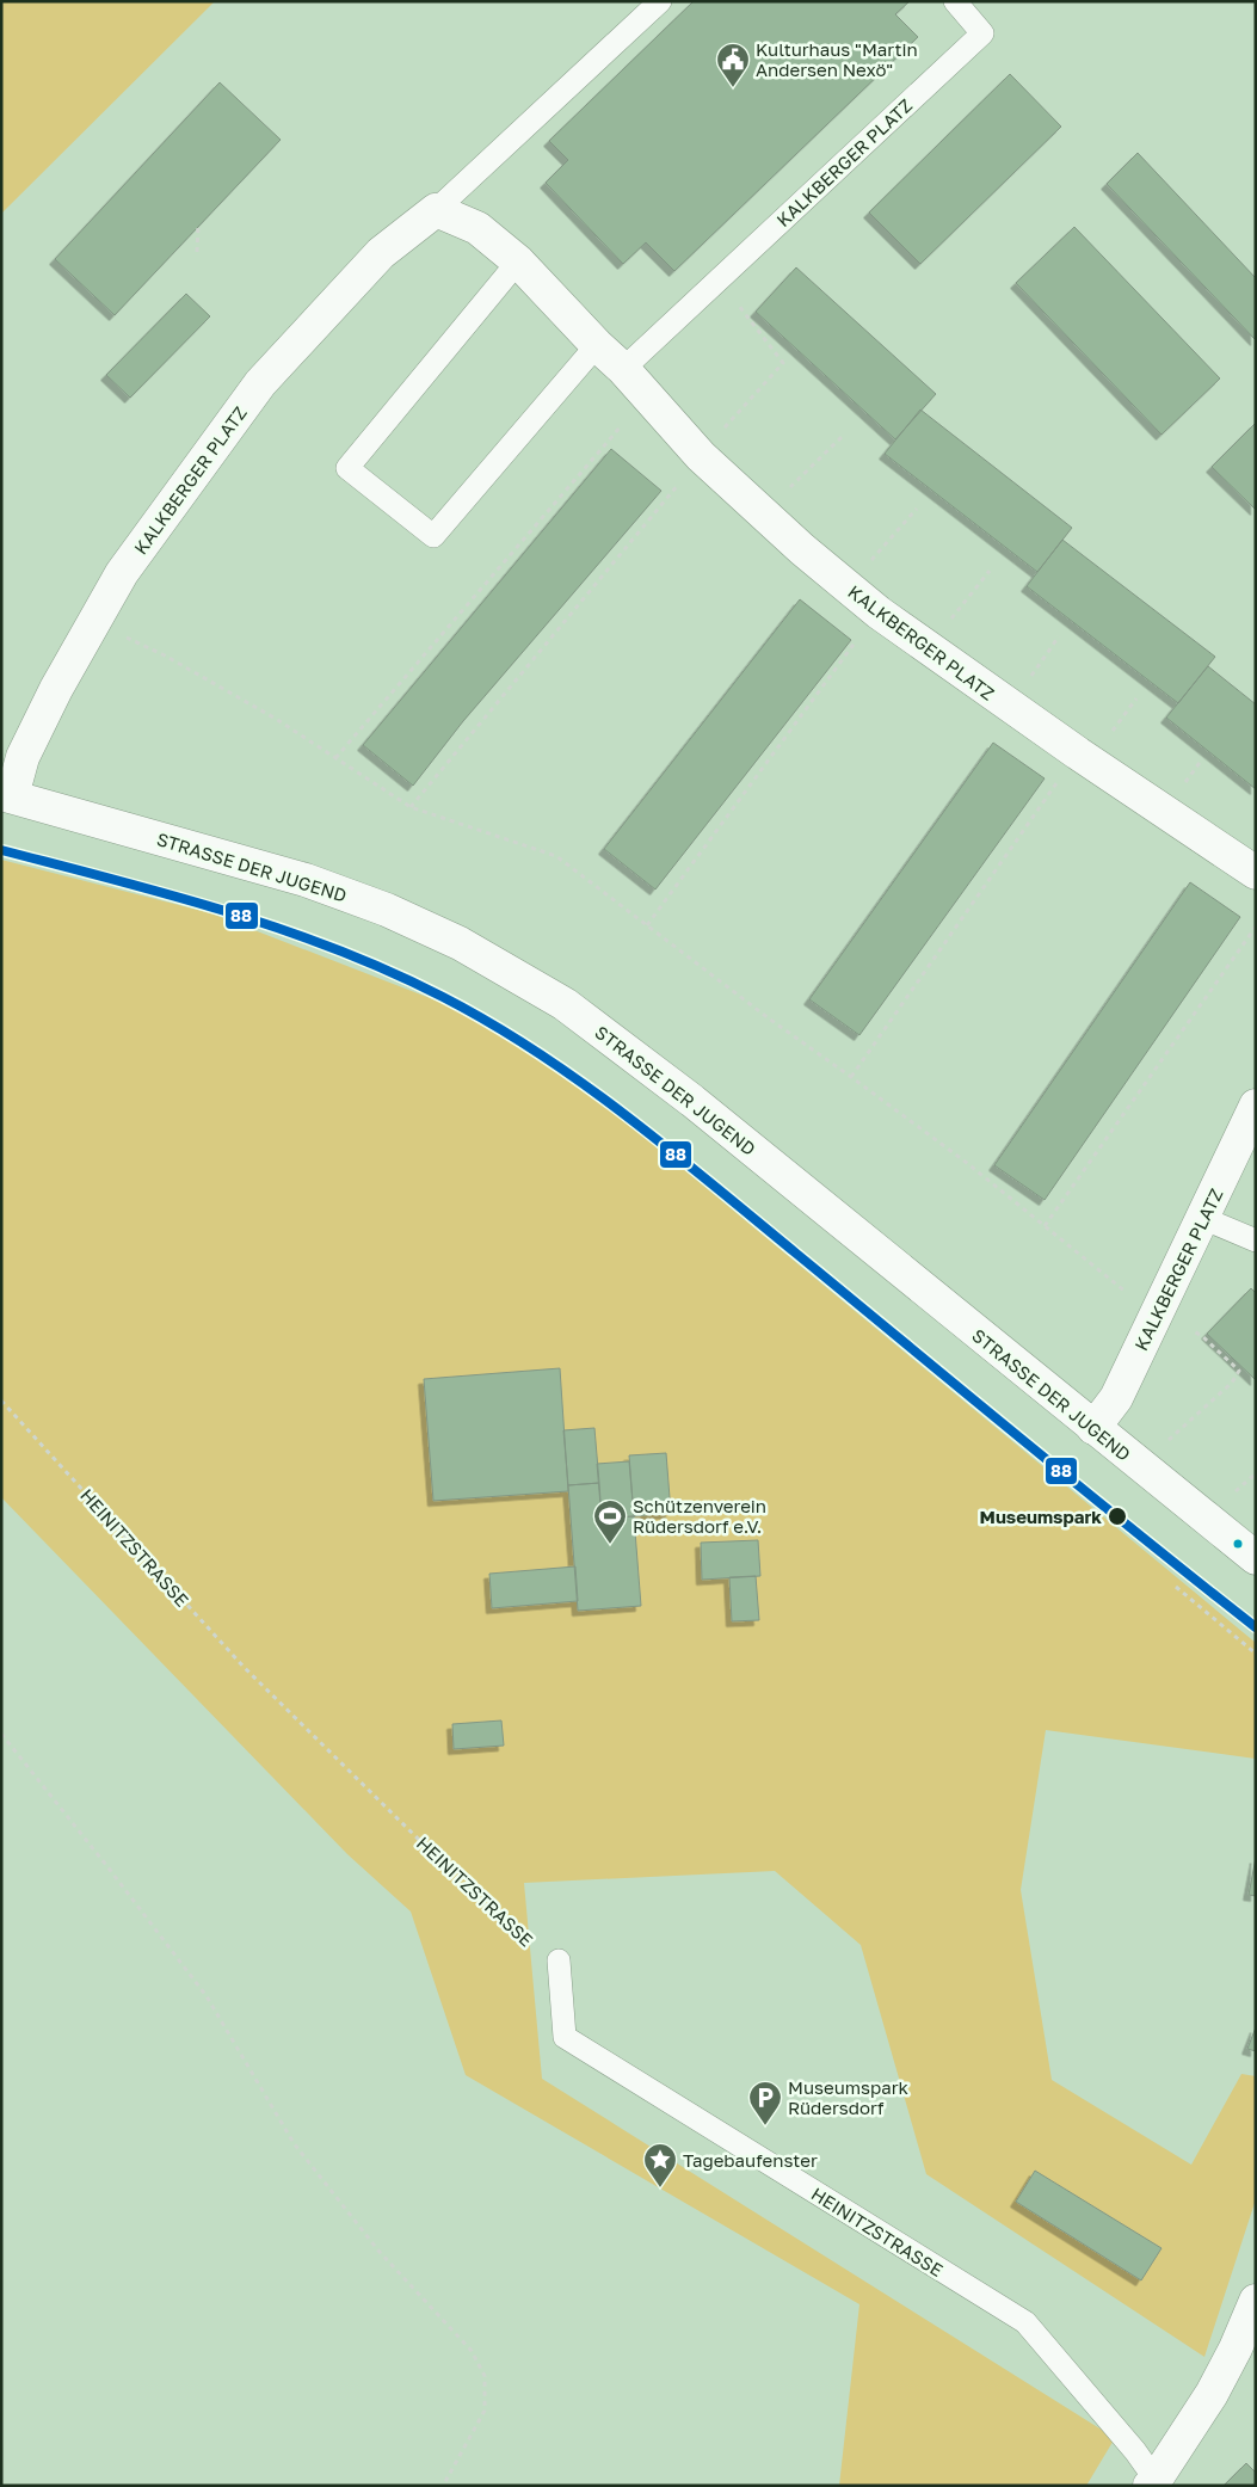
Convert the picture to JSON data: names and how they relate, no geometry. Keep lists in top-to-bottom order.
{
  "streets": {
    "street": ["KALKBERGER PLATZ", "STRASSE DER JUGEND", "HEINITZSTRASSE"]
  },
  "crossings": [
    ["KALKBERGER PLATZ", "STRASSE DER JUGEND"]
  ],
  "places": {
    "public building": ["Kulturhaus \"Martin Andersen Nexö\""],
    "other": ["Museumspark"],
    "sports": ["Schützenverein Rüdersdorf e.V."],
    "parking": ["Museumspark Rüdersdorf"],
    "place": ["Tagebaufenster"]
  },
  "lines": ["transit line 88"]
}
